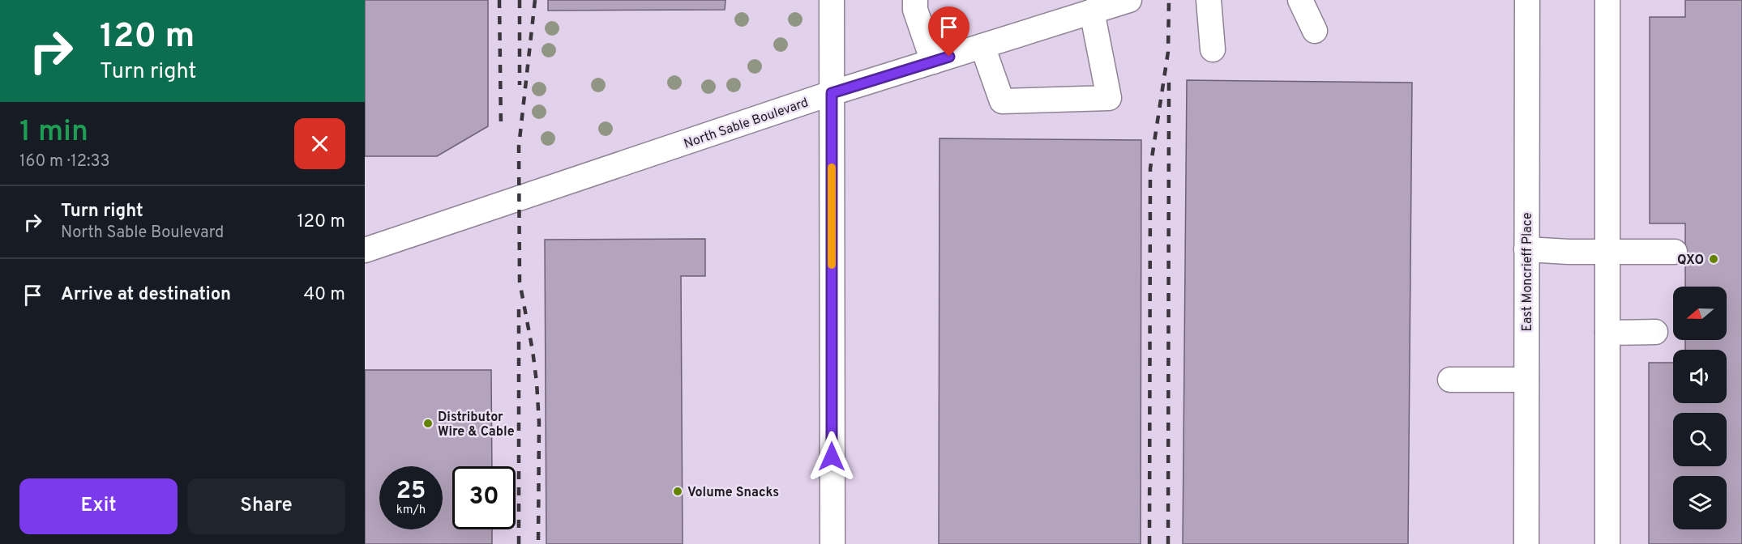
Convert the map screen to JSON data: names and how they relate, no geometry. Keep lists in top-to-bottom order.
{
  "streets": {
    "street": ["North Sable Boulevard", "East Moncrieff Place"]
  },
  "places": ["QXO", "Distributor Wire & Cable", "Volume Snacks"],
  "north": "left",
  "page": {
    "turn": ["120 m", "Turn right"],
    "heading": ["1 min", "160 m · 12:33"],
    "list": [
      {
        "name": "Turn right",
        "note": "North Sable Boulevard",
        "value": "120 m"
      },
      {
        "name": "Arrive at destination",
        "value": "40 m"
      }
    ],
    "speed": "25 km/h",
    "limit": "30",
    "buttons": ["Exit", "Share"]
  }
}
